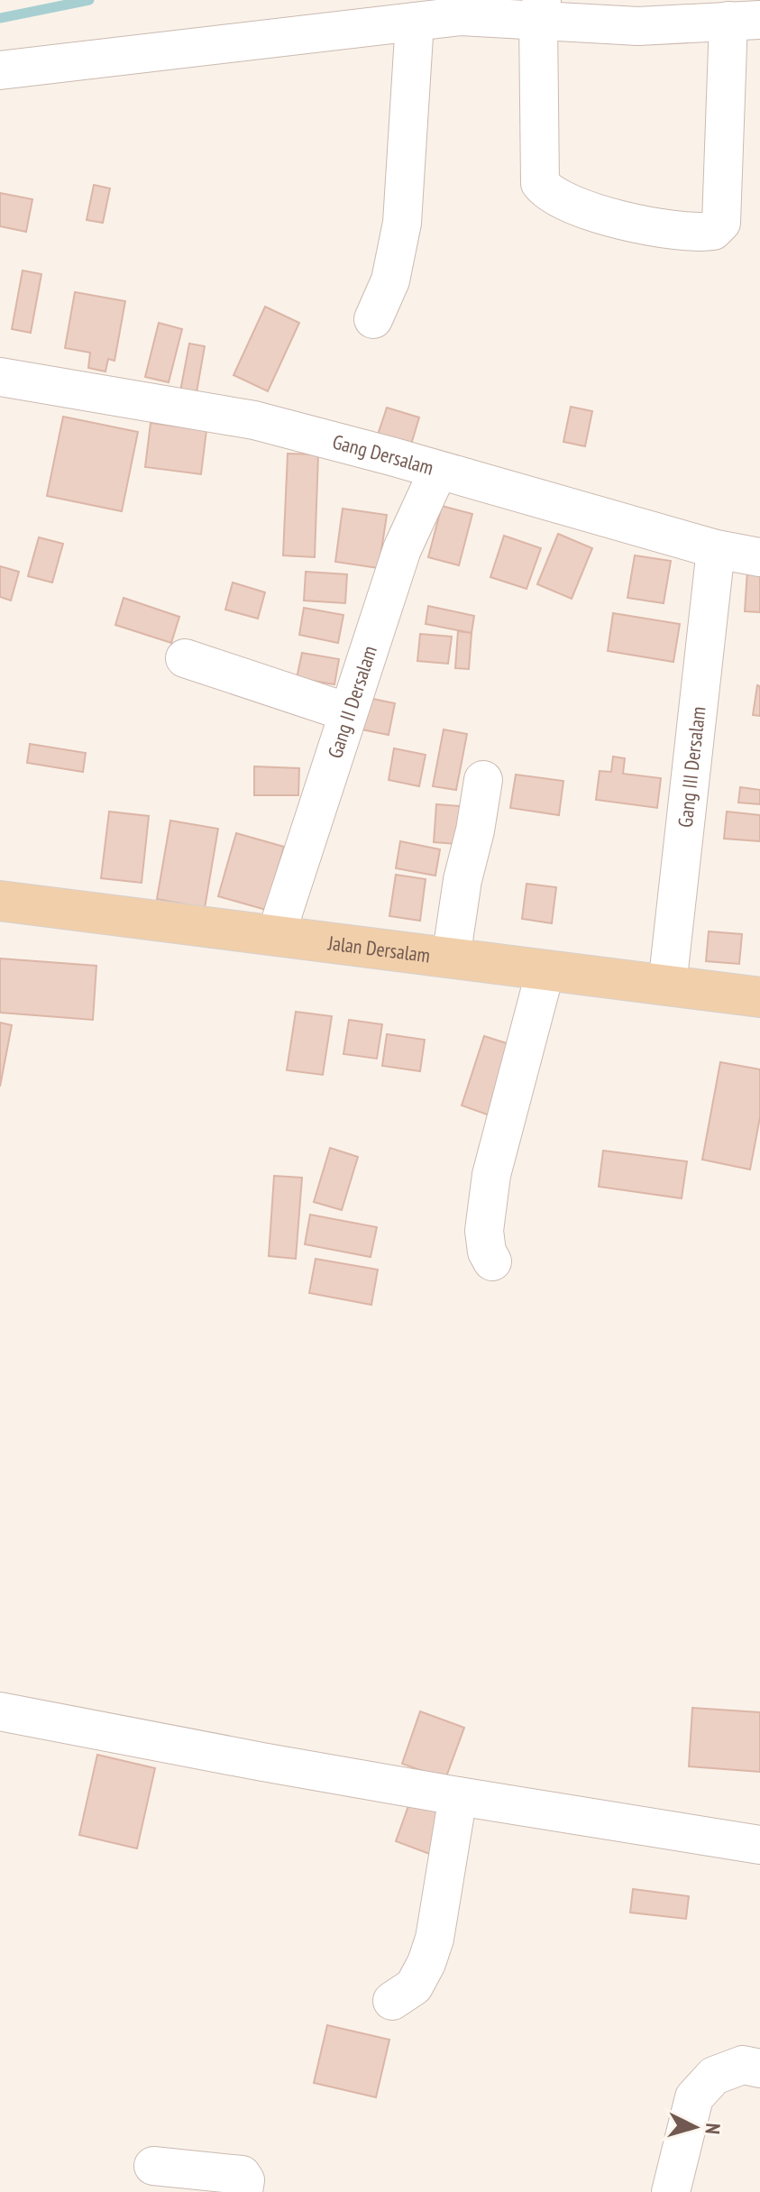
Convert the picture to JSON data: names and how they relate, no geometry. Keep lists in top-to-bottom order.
{
  "streets": {
    "main road": ["Jalan Dersalam"],
    "street": ["Gang Dersalam", "Gang II Dersalam", "Gang III Dersalam"]
  },
  "crossings": [
    ["Gang Dersalam", "Gang II Dersalam"],
    ["Gang Dersalam", "Gang III Dersalam"],
    ["Gang II Dersalam", "Jalan Dersalam"],
    ["Gang III Dersalam", "Jalan Dersalam"]
  ],
  "north": "right"
}
